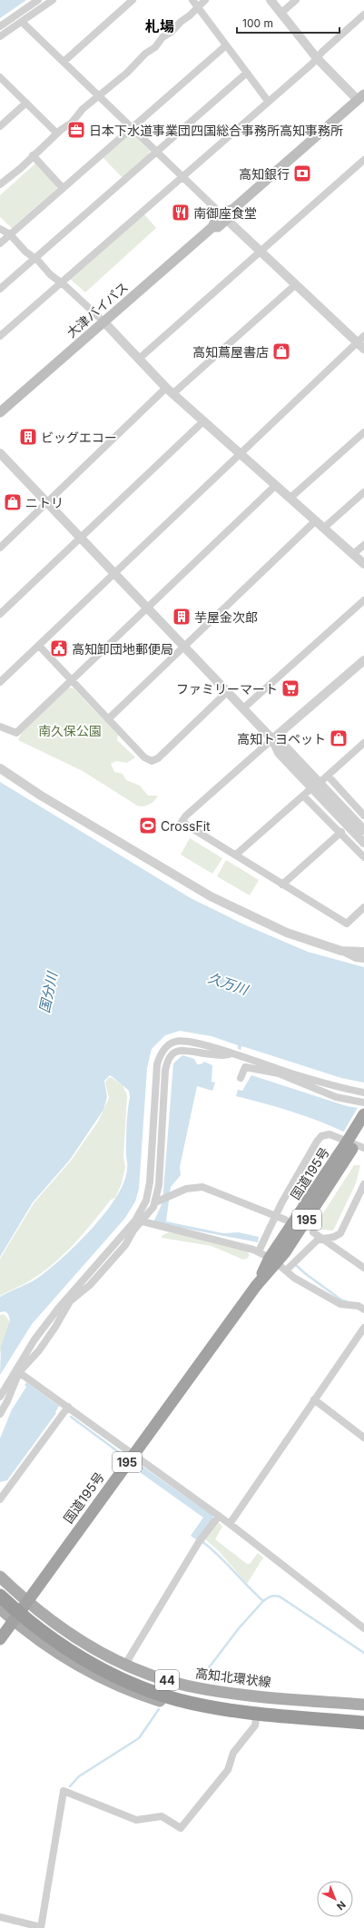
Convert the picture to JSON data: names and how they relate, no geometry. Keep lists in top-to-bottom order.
{
  "streets": {
    "highway": ["国道195号", "195"],
    "main road": ["大津バイパス", "高知北環状線", "44"]
  },
  "crossings": [
    ["国道195号", "高知北環状線"],
    ["国道195号", "44"]
  ],
  "districts": ["札場"],
  "water": ["久万川", "国分川"],
  "parks": ["南久保公園"],
  "places": {
    "office": ["日本下水道事業団四国総合事務所高知事務所"],
    "bank": ["高知銀行"],
    "restaurant": ["南御座食堂"],
    "shop": ["高知蔦屋書店", "ニトリ", "高知トヨペット"],
    "building": ["ビッグエコー", "芋屋金次郎"],
    "public building": ["高知卸団地郵便局"],
    "supermarket": ["ファミリーマート"],
    "sports": ["CrossFit"]
  },
  "scale_bar": "100 m",
  "north": "bottom right"
}
